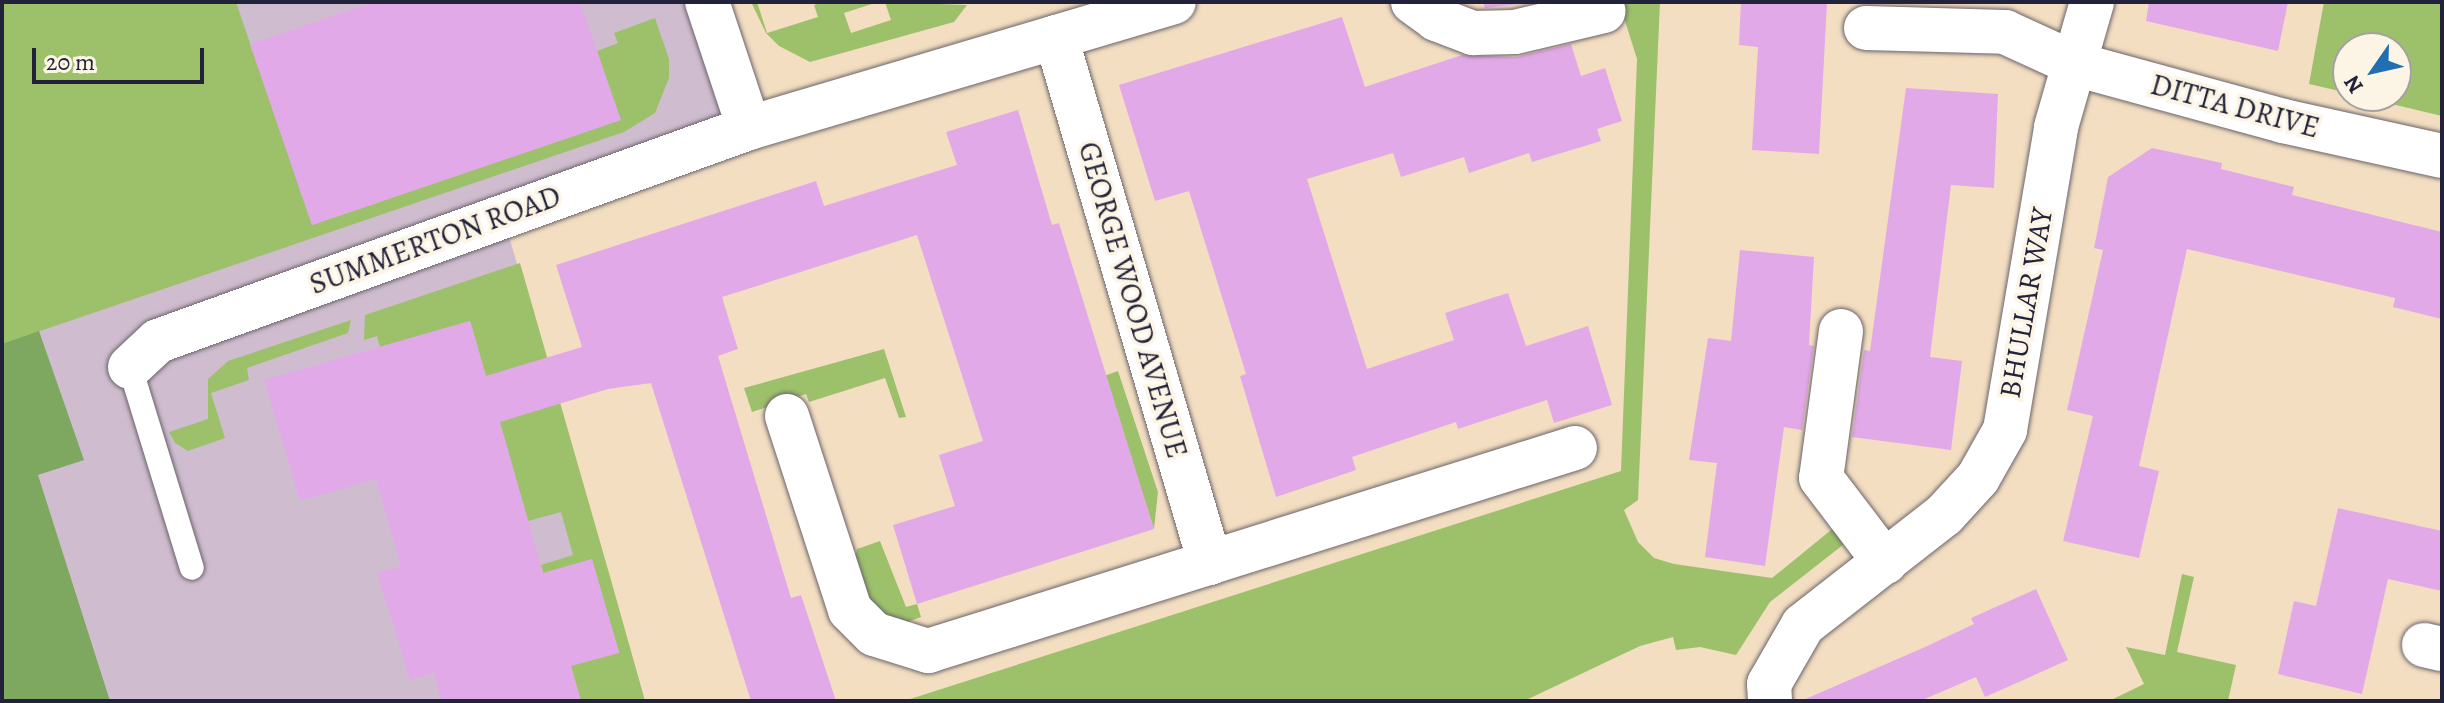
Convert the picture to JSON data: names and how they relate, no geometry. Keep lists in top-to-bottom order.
{
  "streets": {
    "street": [
      "DITTA DRIVE",
      "SUMMERTON ROAD",
      "GEORGE WOOD AVENUE",
      "BHULLAR WAY"
    ]
  },
  "crossings": [
    ["DITTA DRIVE", "BHULLAR WAY"],
    ["SUMMERTON ROAD", "GEORGE WOOD AVENUE"]
  ],
  "scale_bar": "20 m",
  "north": "bottom left"
}
